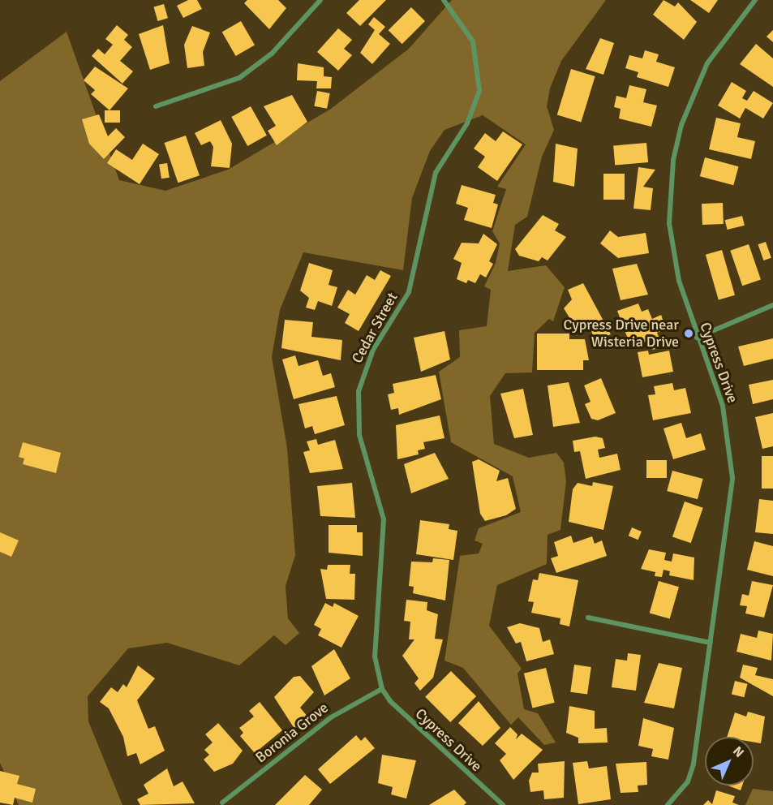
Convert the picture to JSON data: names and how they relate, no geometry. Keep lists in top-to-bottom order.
{
  "streets": {
    "street": ["Cedar Street", "Cypress Drive", "Boronia Grove"]
  },
  "crossings": [
    ["Cedar Street", "Cypress Drive"],
    ["Cedar Street", "Boronia Grove"],
    ["Cypress Drive", "Boronia Grove"]
  ],
  "places": ["Cypress Drive near Wisteria Drive"],
  "north": "top right"
}
